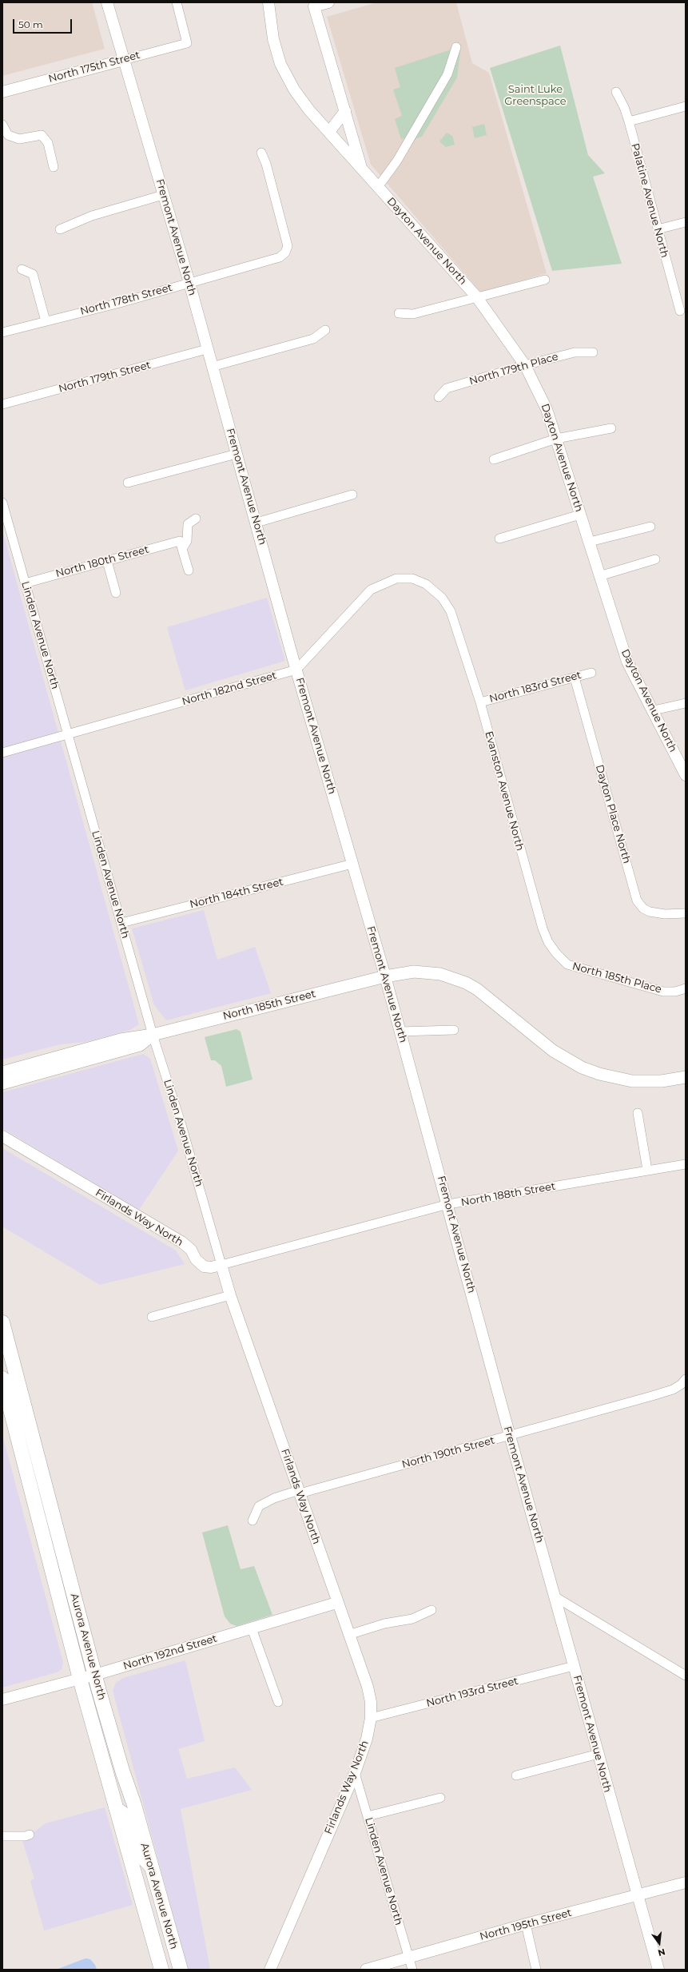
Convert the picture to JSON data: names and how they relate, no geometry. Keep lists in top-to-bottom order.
{
  "streets": {
    "highway": ["Aurora Avenue North"],
    "main road": ["North 185th Street"],
    "street": [
      "North 175th Street",
      "Palatine Avenue North",
      "Fremont Avenue North",
      "Dayton Avenue North",
      "North 178th Street",
      "North 179th Place",
      "North 179th Street",
      "North 180th Street",
      "Linden Avenue North",
      "North 183rd Street",
      "North 182nd Street",
      "Evanston Avenue North",
      "Dayton Place North",
      "North 184th Street",
      "North 185th Place",
      "North 188th Street",
      "Firlands Way North",
      "North 190th Street",
      "North 192nd Street",
      "North 193rd Street",
      "North 195th Street"
    ]
  },
  "crossings": [
    ["North 175th Street", "Fremont Avenue North"],
    ["Fremont Avenue North", "North 178th Street"],
    ["Fremont Avenue North", "North 179th Street"],
    ["Fremont Avenue North", "North 182nd Street"],
    ["Fremont Avenue North", "Evanston Avenue North"],
    ["Fremont Avenue North", "North 184th Street"],
    ["Fremont Avenue North", "North 185th Street"],
    ["Fremont Avenue North", "North 188th Street"],
    ["Fremont Avenue North", "North 190th Street"],
    ["Fremont Avenue North", "North 193rd Street"],
    ["Fremont Avenue North", "North 195th Street"],
    ["Dayton Avenue North", "North 179th Place"],
    ["North 180th Street", "Linden Avenue North"],
    ["Linden Avenue North", "North 182nd Street"],
    ["Linden Avenue North", "North 184th Street"],
    ["Linden Avenue North", "North 185th Street"],
    ["Linden Avenue North", "North 188th Street"],
    ["Linden Avenue North", "Firlands Way North"],
    ["Linden Avenue North", "North 195th Street"],
    ["North 183rd Street", "Evanston Avenue North"],
    ["North 183rd Street", "Dayton Place North"],
    ["North 182nd Street", "Evanston Avenue North"],
    ["Evanston Avenue North", "North 185th Place"],
    ["North 188th Street", "Firlands Way North"],
    ["Firlands Way North", "North 190th Street"],
    ["Firlands Way North", "North 192nd Street"],
    ["Firlands Way North", "North 193rd Street"],
    ["Aurora Avenue North", "North 192nd Street"]
  ],
  "parks": ["Saint Luke Greenspace"],
  "scale_bar": "50 m",
  "north": "bottom"
}
